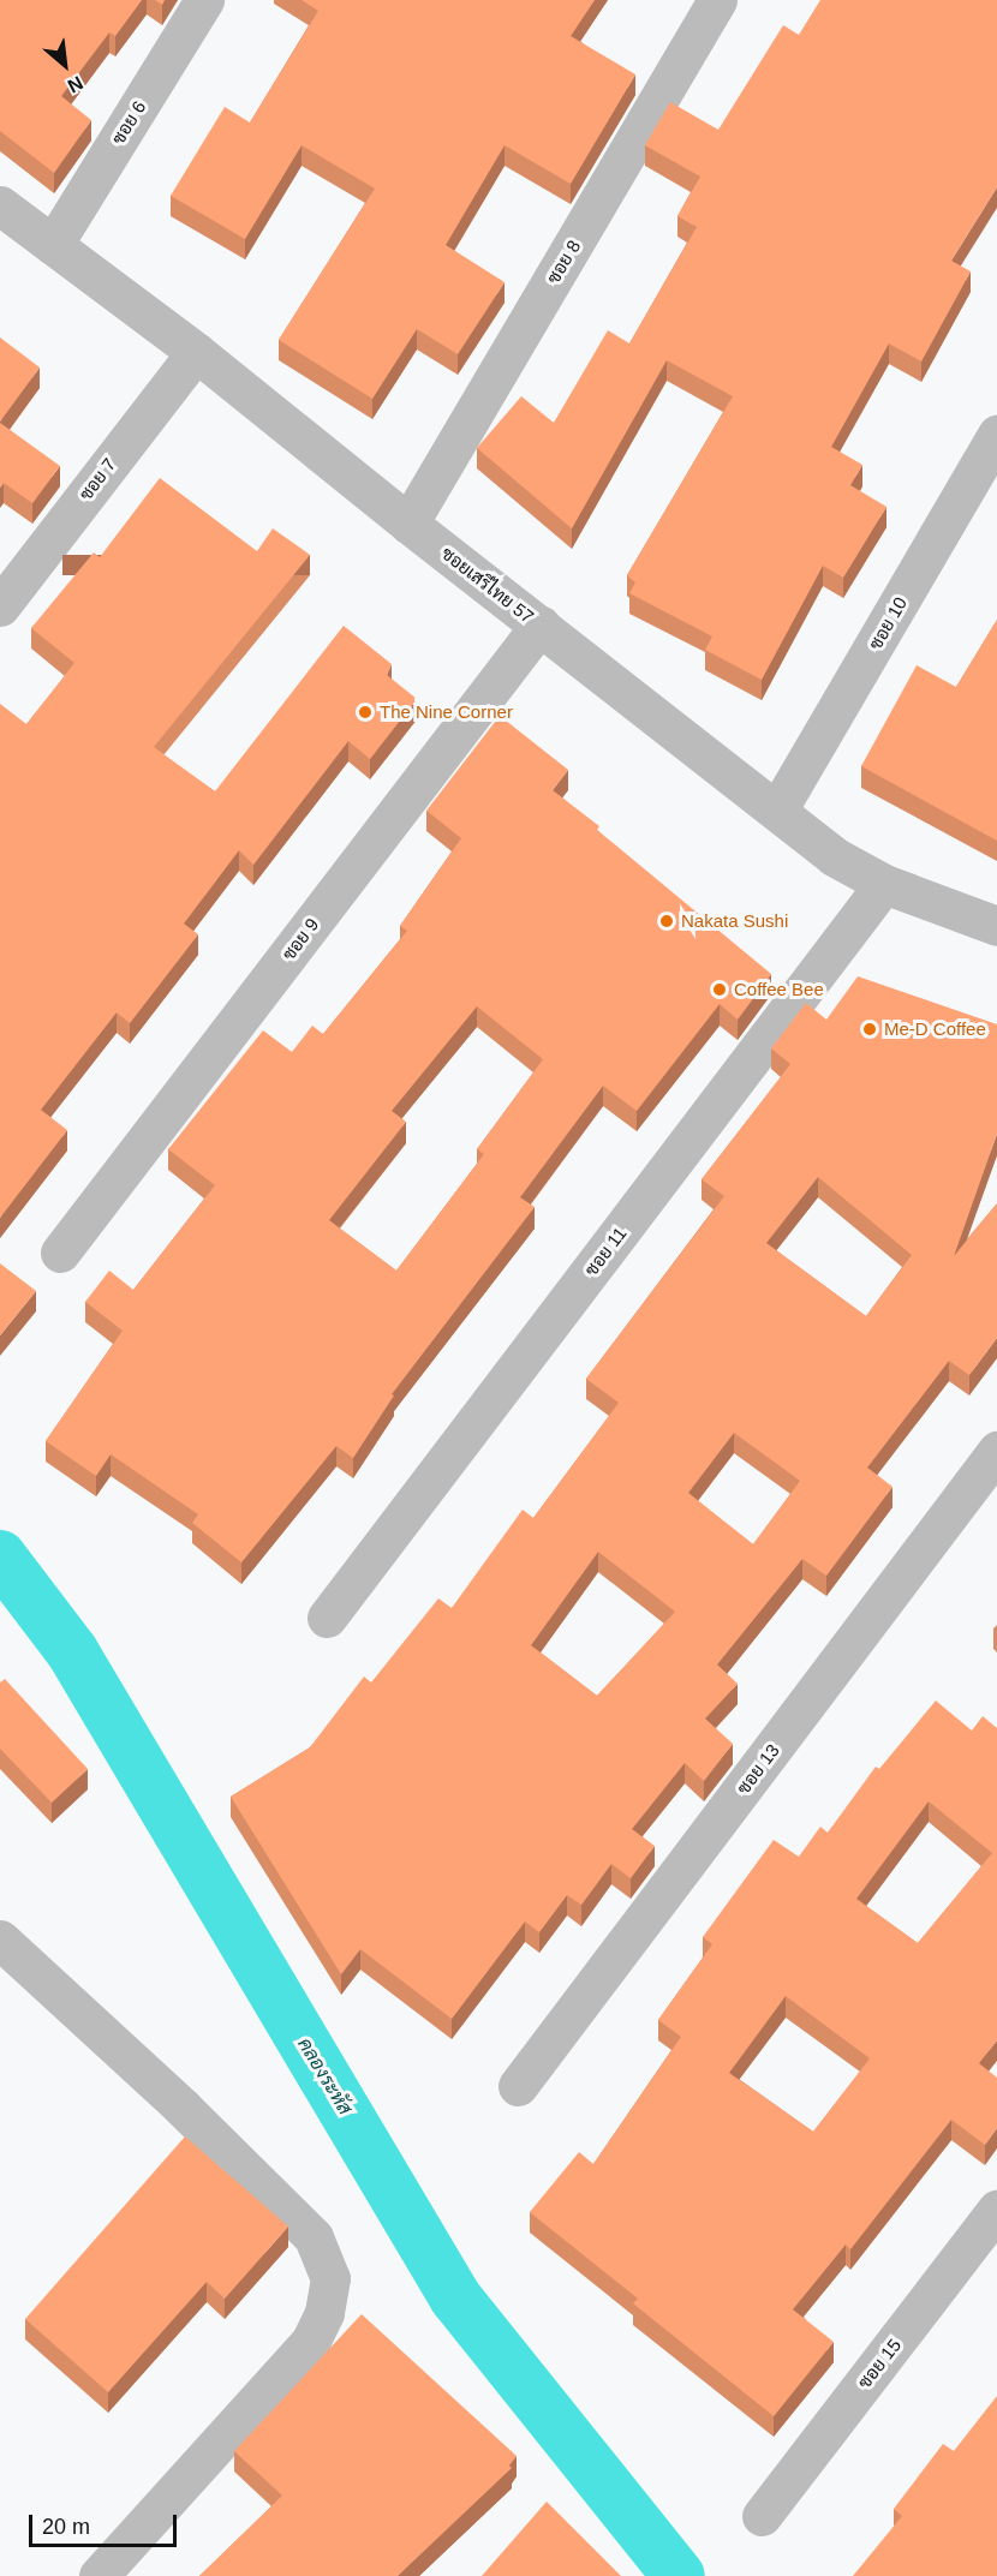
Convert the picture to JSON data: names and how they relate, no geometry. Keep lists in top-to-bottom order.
{
  "streets": {
    "street": [
      "ซอย 6",
      "ซอย 8",
      "ซอย 7",
      "ซอยเสรีไทย 57",
      "ซอย 10",
      "ซอย 9",
      "ซอย 11",
      "ซอย 13",
      "ซอย 15"
    ]
  },
  "crossings": [
    ["ซอย 6", "ซอยเสรีไทย 57"],
    ["ซอย 8", "ซอยเสรีไทย 57"],
    ["ซอย 7", "ซอยเสรีไทย 57"],
    ["ซอยเสรีไทย 57", "ซอย 10"],
    ["ซอยเสรีไทย 57", "ซอย 9"],
    ["ซอยเสรีไทย 57", "ซอย 11"]
  ],
  "water": ["คลองระหัส"],
  "places": [
    "The Nine Corner",
    "Nakata Sushi",
    "Coffee Bee",
    "Me-D Coffee"
  ],
  "scale_bar": "20 m",
  "north": "bottom right"
}
